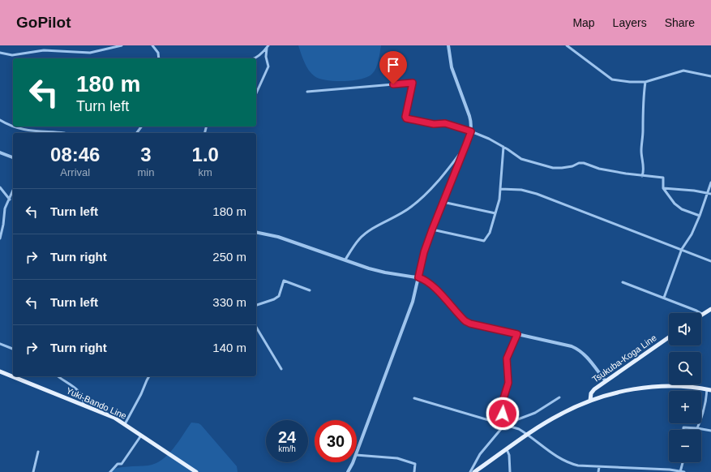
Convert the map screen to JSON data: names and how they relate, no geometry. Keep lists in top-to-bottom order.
{
  "streets": {
    "main road": ["Tsukuba-Koga Line", "Yuki-Bando Line"]
  },
  "page": {
    "header": "GoPilot",
    "nav": ["Map", "Layers", "Share"],
    "turn": ["180 m", "Turn left"],
    "eta": [
      "08:46",
      "Arrival",
      "3",
      "min",
      "1.0",
      "km"
    ],
    "list": [
      {
        "name": "Turn left",
        "value": "180 m"
      },
      {
        "name": "Turn right",
        "value": "250 m"
      },
      {
        "name": "Turn left",
        "value": "330 m"
      },
      {
        "name": "Turn right",
        "value": "140 m"
      }
    ],
    "map_buttons": ["+", "−"],
    "speed": "24 km/h",
    "limit": "30"
  }
}
